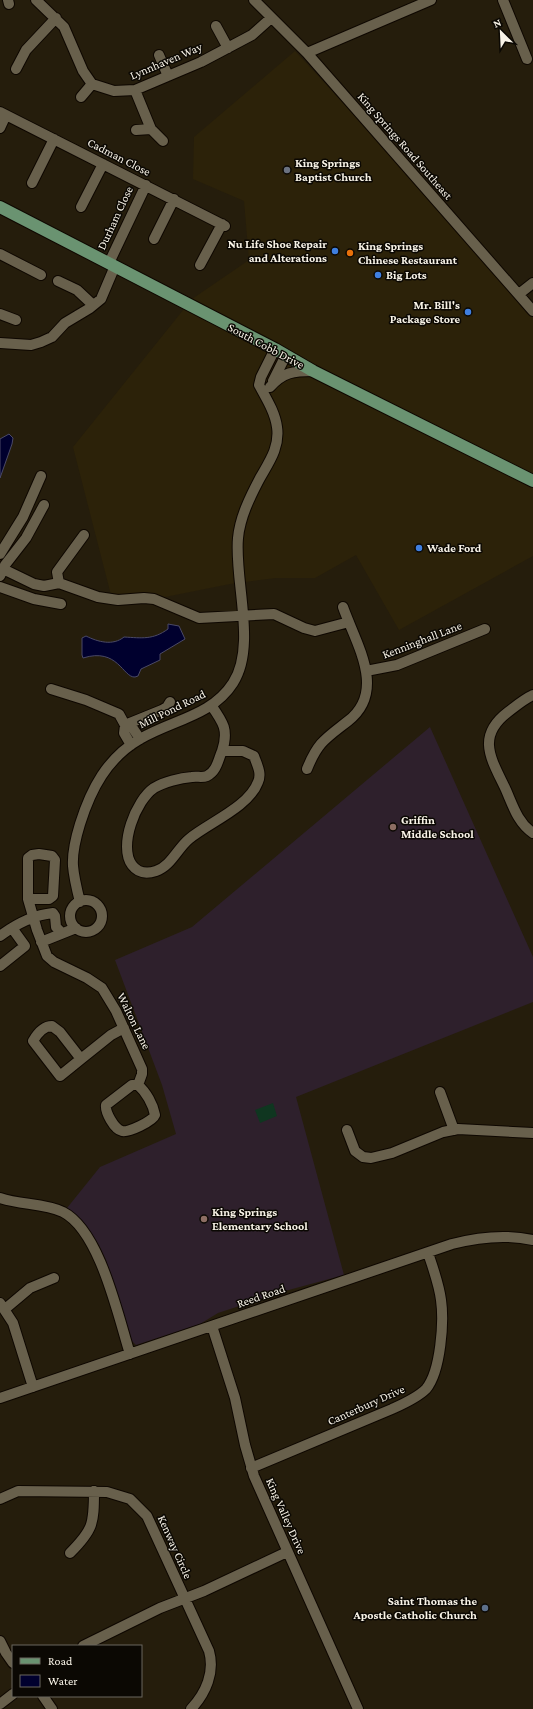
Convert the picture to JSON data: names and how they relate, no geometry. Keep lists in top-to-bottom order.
{
  "streets": {
    "main road": ["South Cobb Drive"],
    "street": [
      "Lynnhaven Way",
      "King Springs Road Southeast",
      "Cadman Close",
      "Durham Close",
      "Kenninghall Lane",
      "Mill Pond Road",
      "Walton Lane",
      "Reed Road",
      "Canterbury Drive",
      "King Valley Drive",
      "Kenway Circle"
    ]
  },
  "crossings": [
    ["Lynnhaven Way", "King Springs Road Southeast"],
    ["Cadman Close", "Durham Close"],
    ["Durham Close", "South Cobb Drive"],
    ["Reed Road", "Canterbury Drive"],
    ["Reed Road", "King Valley Drive"],
    ["Canterbury Drive", "King Valley Drive"]
  ],
  "places": [
    "King Springs Baptist Church",
    "Nu Life Shoe Repair and Alterations",
    "King Springs Chinese Restaurant",
    "Big Lots",
    "Mr. Bill's Package Store",
    "Wade Ford",
    "Griffin Middle School",
    "King Springs Elementary School",
    "Saint Thomas the Apostle Catholic Church"
  ],
  "legend": ["Road", "Water"],
  "north": "top left"
}
